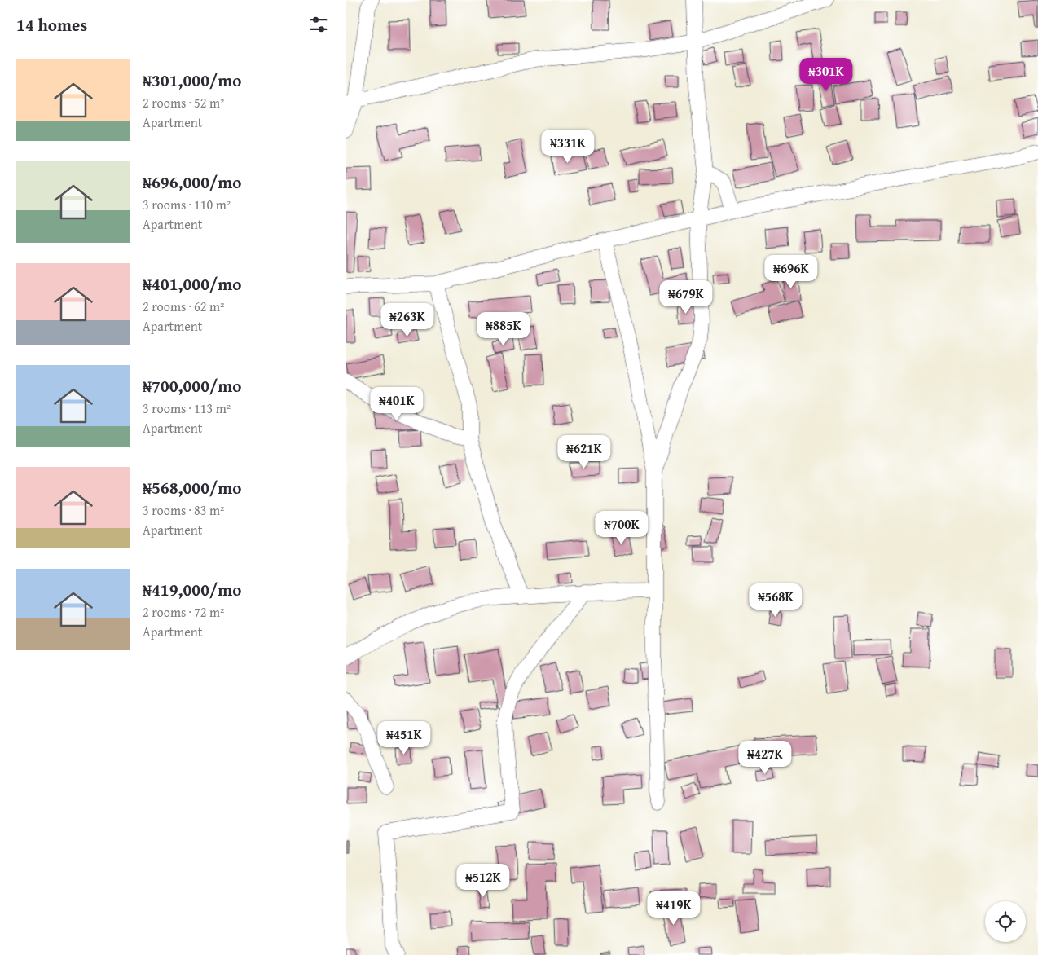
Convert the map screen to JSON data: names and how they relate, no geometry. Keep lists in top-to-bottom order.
{
  "page": {
    "heading": "14 homes",
    "list": [
      {
        "name": "₦301,000/mo",
        "note": "2 rooms · 52 m² · Apartment"
      },
      {
        "name": "₦696,000/mo",
        "note": "3 rooms · 110 m² · Apartment"
      },
      {
        "name": "₦401,000/mo",
        "note": "2 rooms · 62 m² · Apartment"
      },
      {
        "name": "₦700,000/mo",
        "note": "3 rooms · 113 m² · Apartment"
      },
      {
        "name": "₦568,000/mo",
        "note": "3 rooms · 83 m² · Apartment"
      },
      {
        "name": "₦419,000/mo",
        "note": "2 rooms · 72 m² · Apartment"
      }
    ],
    "price": [
      "₦301K",
      "₦331K",
      "₦696K",
      "₦679K",
      "₦263K",
      "₦885K",
      "₦401K",
      "₦621K",
      "₦700K",
      "₦568K",
      "₦451K",
      "₦427K",
      "₦512K",
      "₦419K"
    ]
  }
}
